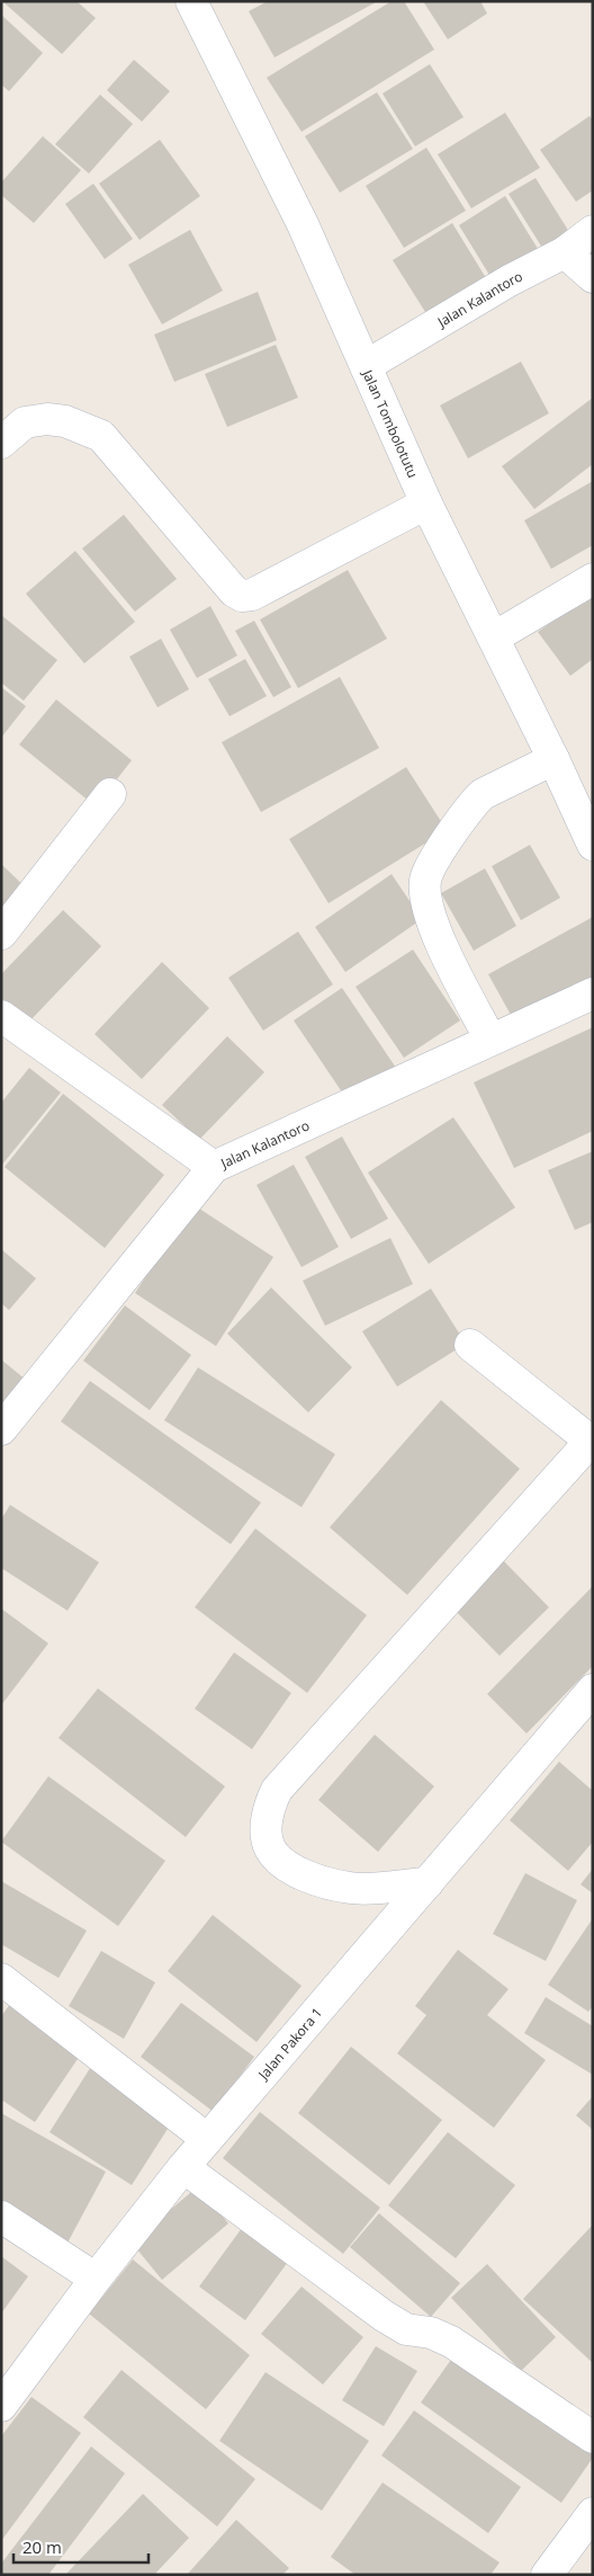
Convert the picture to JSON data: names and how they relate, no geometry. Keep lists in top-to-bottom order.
{
  "streets": {
    "street": ["Jalan Kalantoro", "Jalan Tombolotutu", "Jalan Pakora 1"]
  },
  "crossings": [
    ["Jalan Kalantoro", "Jalan Tombolotutu"]
  ],
  "scale_bar": "20 m"
}
